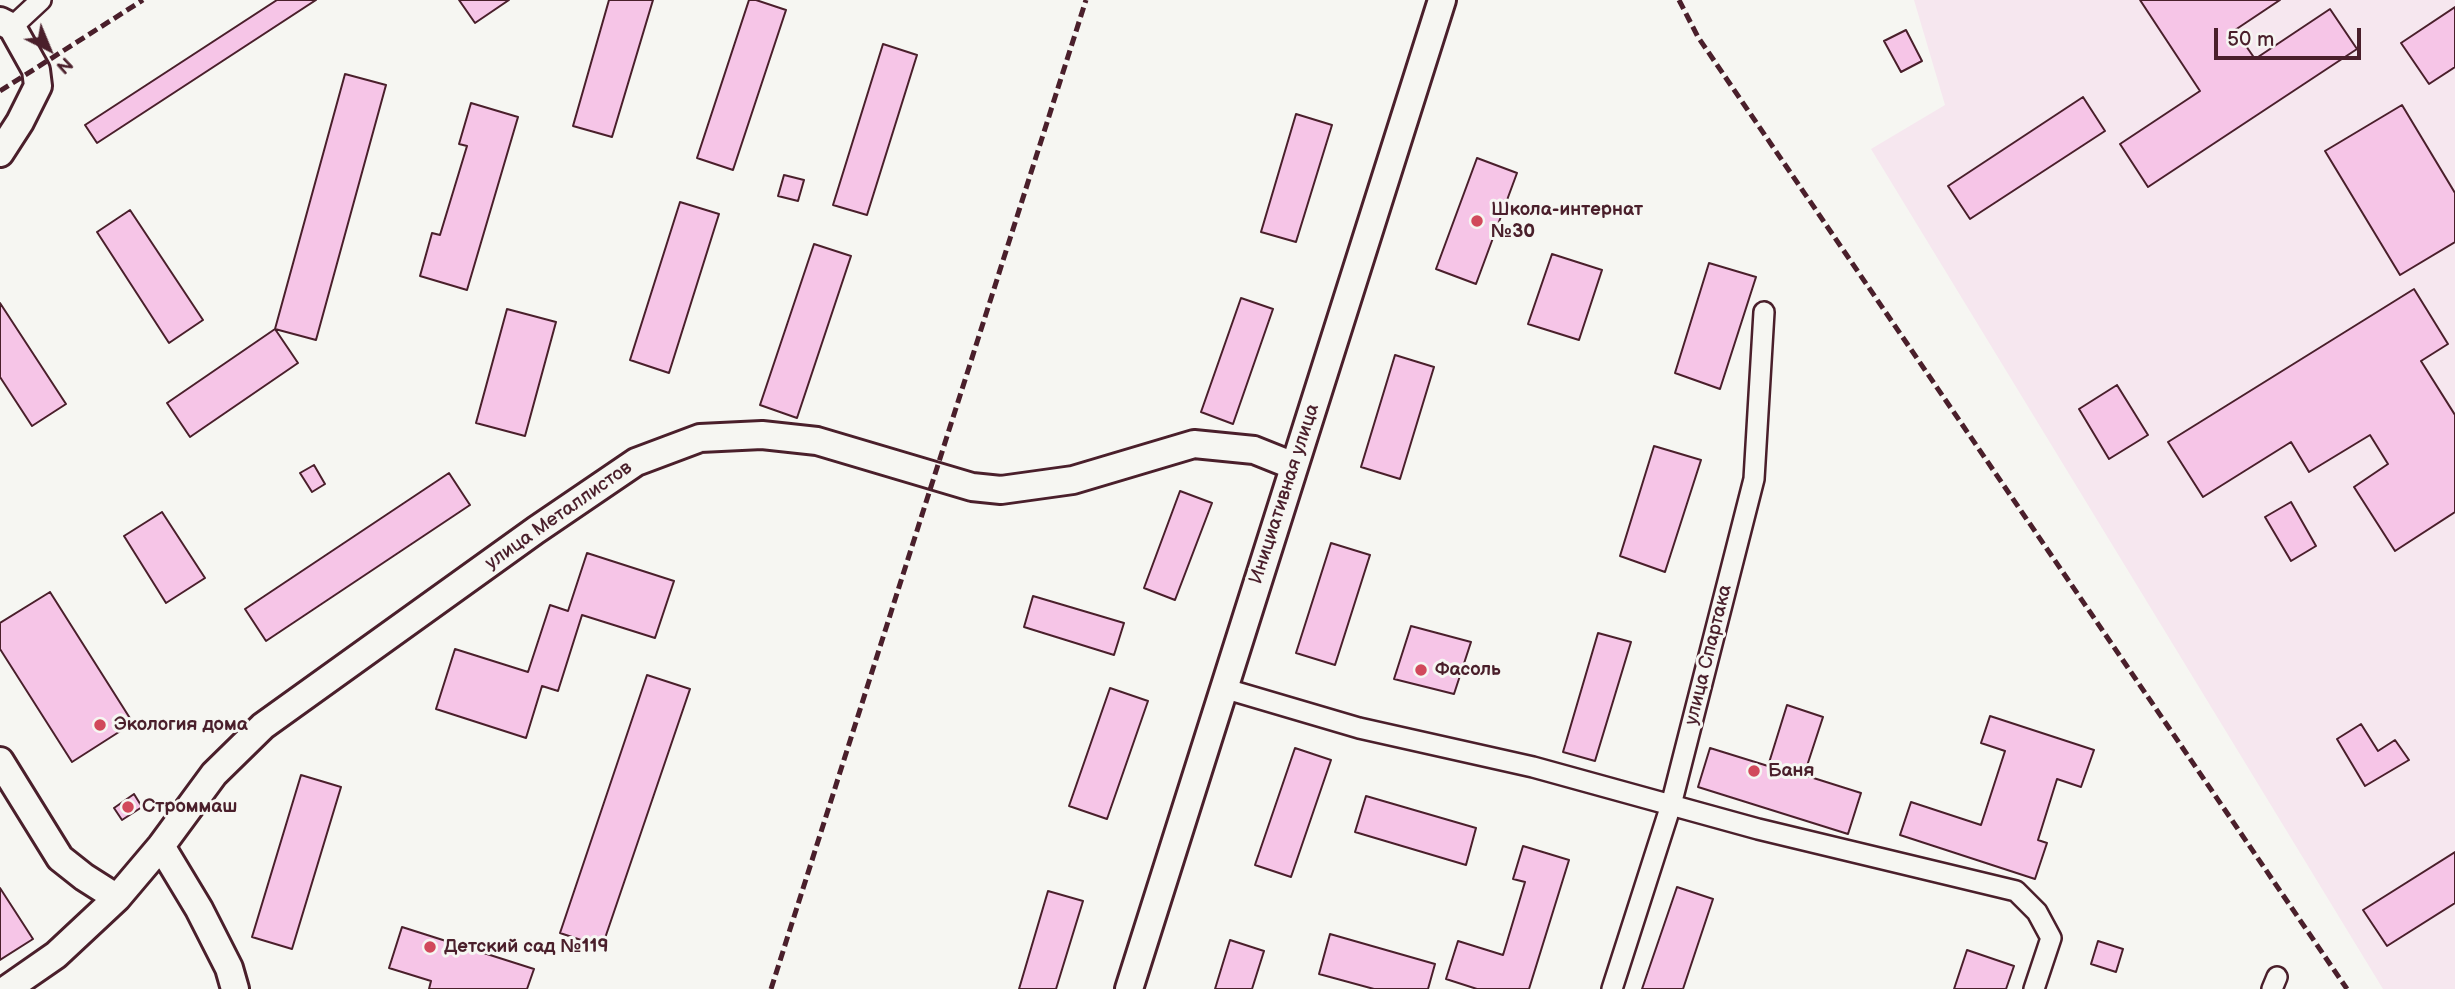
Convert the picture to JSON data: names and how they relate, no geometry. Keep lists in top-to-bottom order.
{
  "streets": {
    "main road": ["Инициативная улица", "улица Металлистов"],
    "street": ["улица Спартака"]
  },
  "crossings": [
    ["Инициативная улица", "улица Металлистов"]
  ],
  "places": [
    "Школа-интернат №30",
    "Фасоль",
    "Экология дома",
    "Баня",
    "Строммаш",
    "Детский сад №119"
  ],
  "scale_bar": "50 m",
  "north": "bottom right"
}
